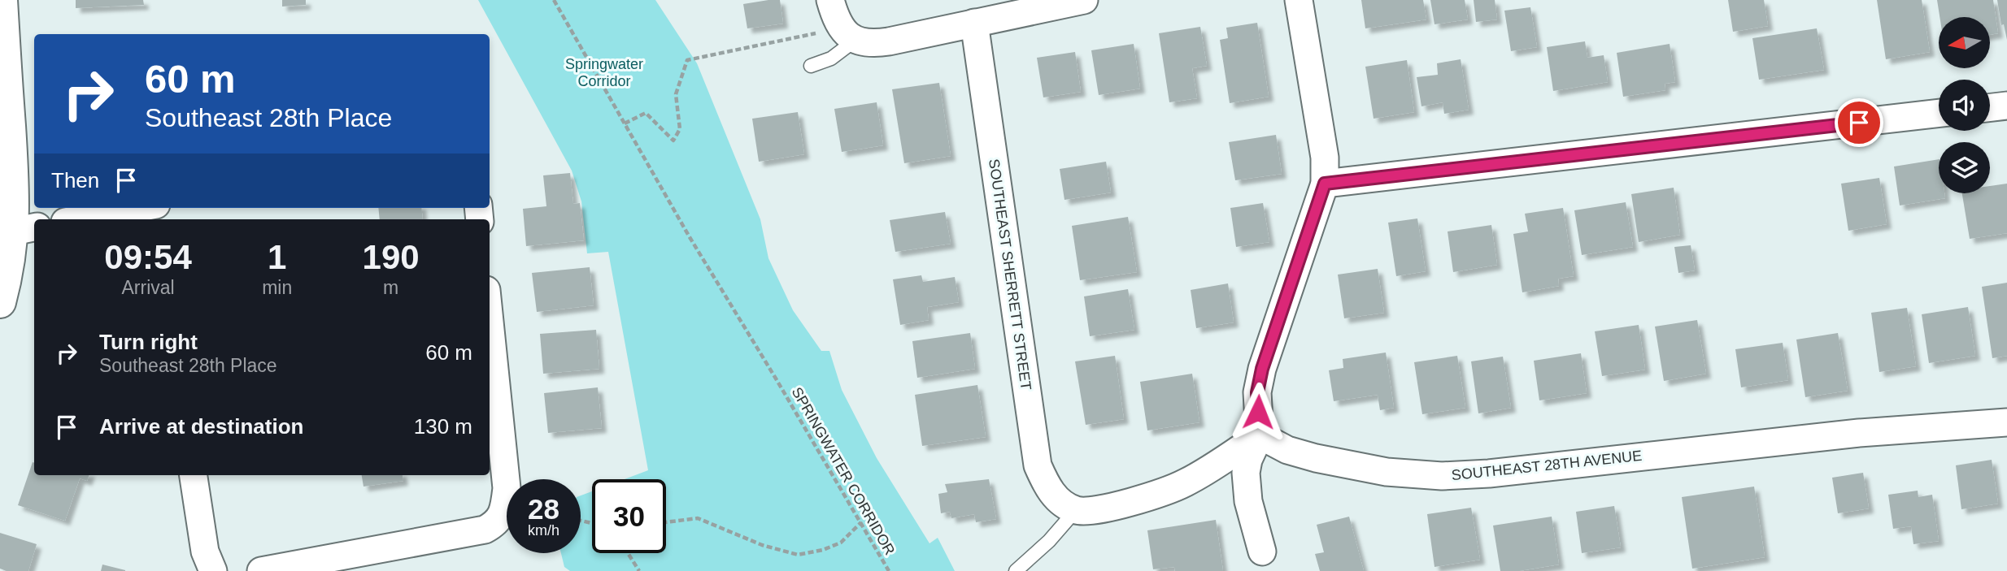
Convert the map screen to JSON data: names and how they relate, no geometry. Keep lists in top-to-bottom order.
{
  "streets": {
    "street": ["SOUTHEAST SHERRETT STREET", "SOUTHEAST 28TH AVENUE"],
    "path": ["SPRINGWATER CORRIDOR"]
  },
  "parks": ["Springwater Corridor"],
  "north": "left",
  "page": {
    "turn": ["60 m", "Southeast 28th Place"],
    "then": "Then",
    "eta": [
      "09:54",
      "Arrival",
      "1",
      "min",
      "190",
      "m"
    ],
    "list": [
      {
        "name": "Turn right",
        "note": "Southeast 28th Place",
        "value": "60 m"
      },
      {
        "name": "Arrive at destination",
        "value": "130 m"
      }
    ],
    "speed": "28 km/h",
    "limit": "30"
  }
}
